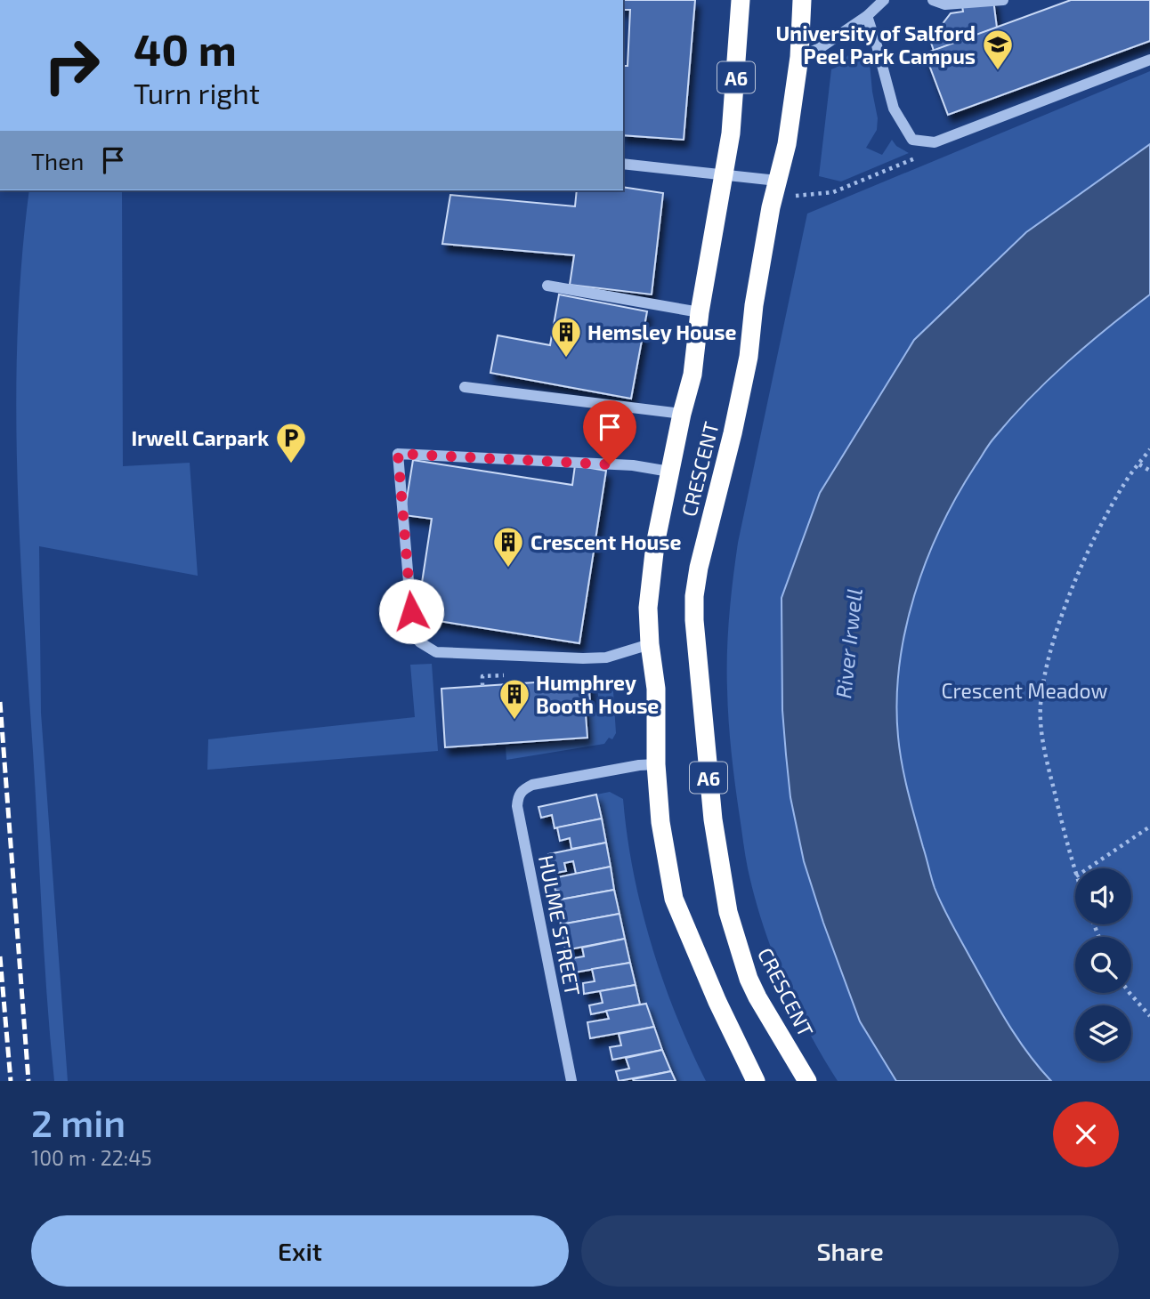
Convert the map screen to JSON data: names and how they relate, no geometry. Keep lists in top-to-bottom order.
{
  "streets": {
    "highway": ["A6", "CRESCENT"],
    "street": ["HULME STREET"]
  },
  "crossings": [
    ["CRESCENT", "HULME STREET"]
  ],
  "water": ["River Irwell"],
  "parks": ["Crescent Meadow"],
  "places": {
    "school or university": ["University of Salford Peel Park Campus"],
    "building": ["Hemsley House", "Crescent House", "Humphrey Booth House"],
    "parking": ["Irwell Carpark"]
  },
  "page": {
    "turn": ["40 m", "Turn right"],
    "then": "Then",
    "heading": ["2 min", "100 m · 22:45"],
    "buttons": ["Exit", "Share"]
  }
}
